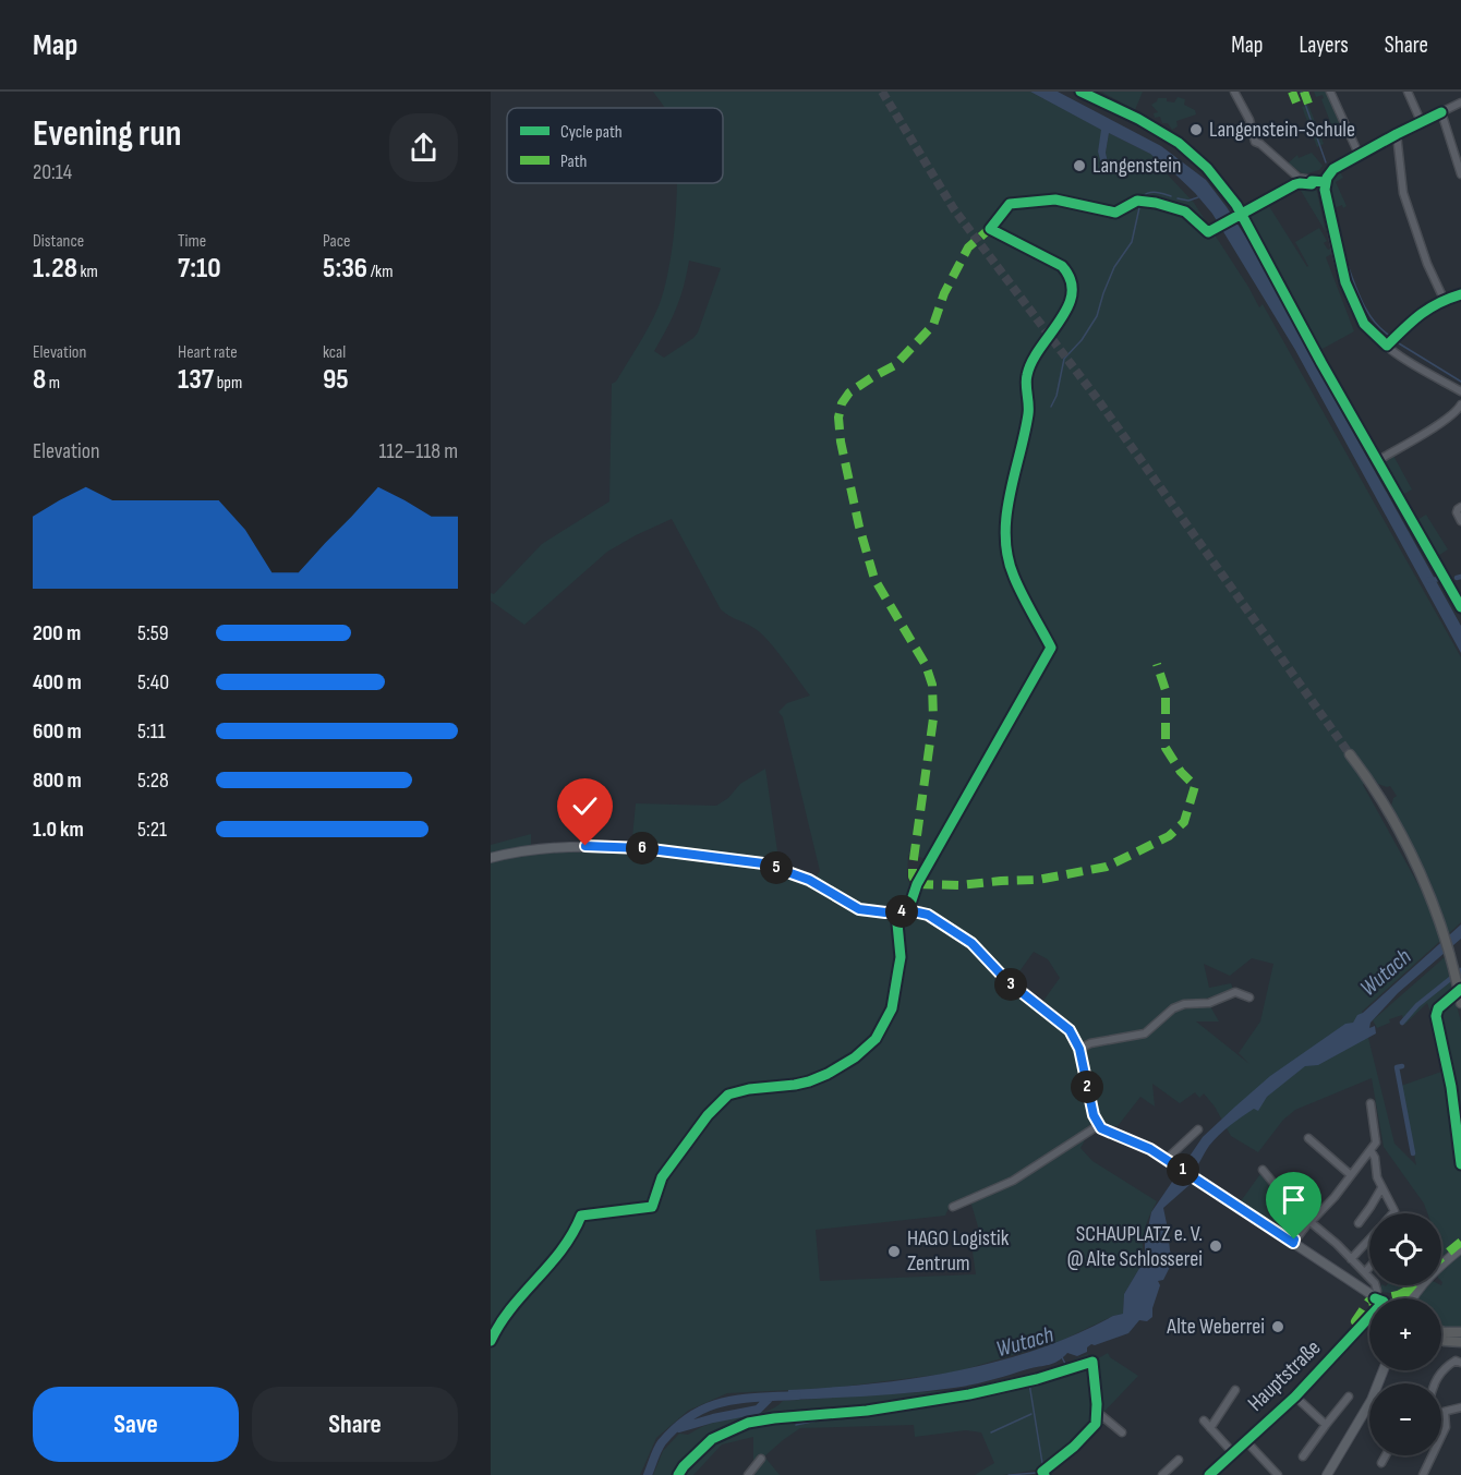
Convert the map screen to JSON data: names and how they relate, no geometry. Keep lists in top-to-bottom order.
{
  "streets": {
    "street": ["Hauptstraße"]
  },
  "water": ["Wutach"],
  "places": [
    "Langenstein-Schule",
    "Langenstein",
    "SCHAUPLATZ e. V. @ Alte Schlosserei",
    "HAGO Logistik Zentrum",
    "Alte Weberrei"
  ],
  "legend": ["Cycle path", "Path"],
  "page": {
    "header": "Map",
    "nav": ["Map", "Layers", "Share"],
    "heading": ["Evening run", "20:14"],
    "stats": [
      ["Distance", "1.28 km"],
      ["Time", "7:10"],
      ["Pace", "5:36 /km"],
      ["Elevation", "8 m"],
      ["Heart rate", "137 bpm"],
      ["kcal", "95"]
    ],
    "chart": ["Elevation", "112–118 m"],
    "list": [
      {
        "name": "200 m",
        "note": "5:59"
      },
      {
        "name": "400 m",
        "note": "5:40"
      },
      {
        "name": "600 m",
        "note": "5:11"
      },
      {
        "name": "800 m",
        "note": "5:28"
      },
      {
        "name": "1.0 km",
        "note": "5:21"
      }
    ],
    "pins": [
      "6",
      "5",
      "4",
      "3",
      "2",
      "1"
    ],
    "map_buttons": ["+", "−"],
    "buttons": ["Save", "Share"]
  }
}
